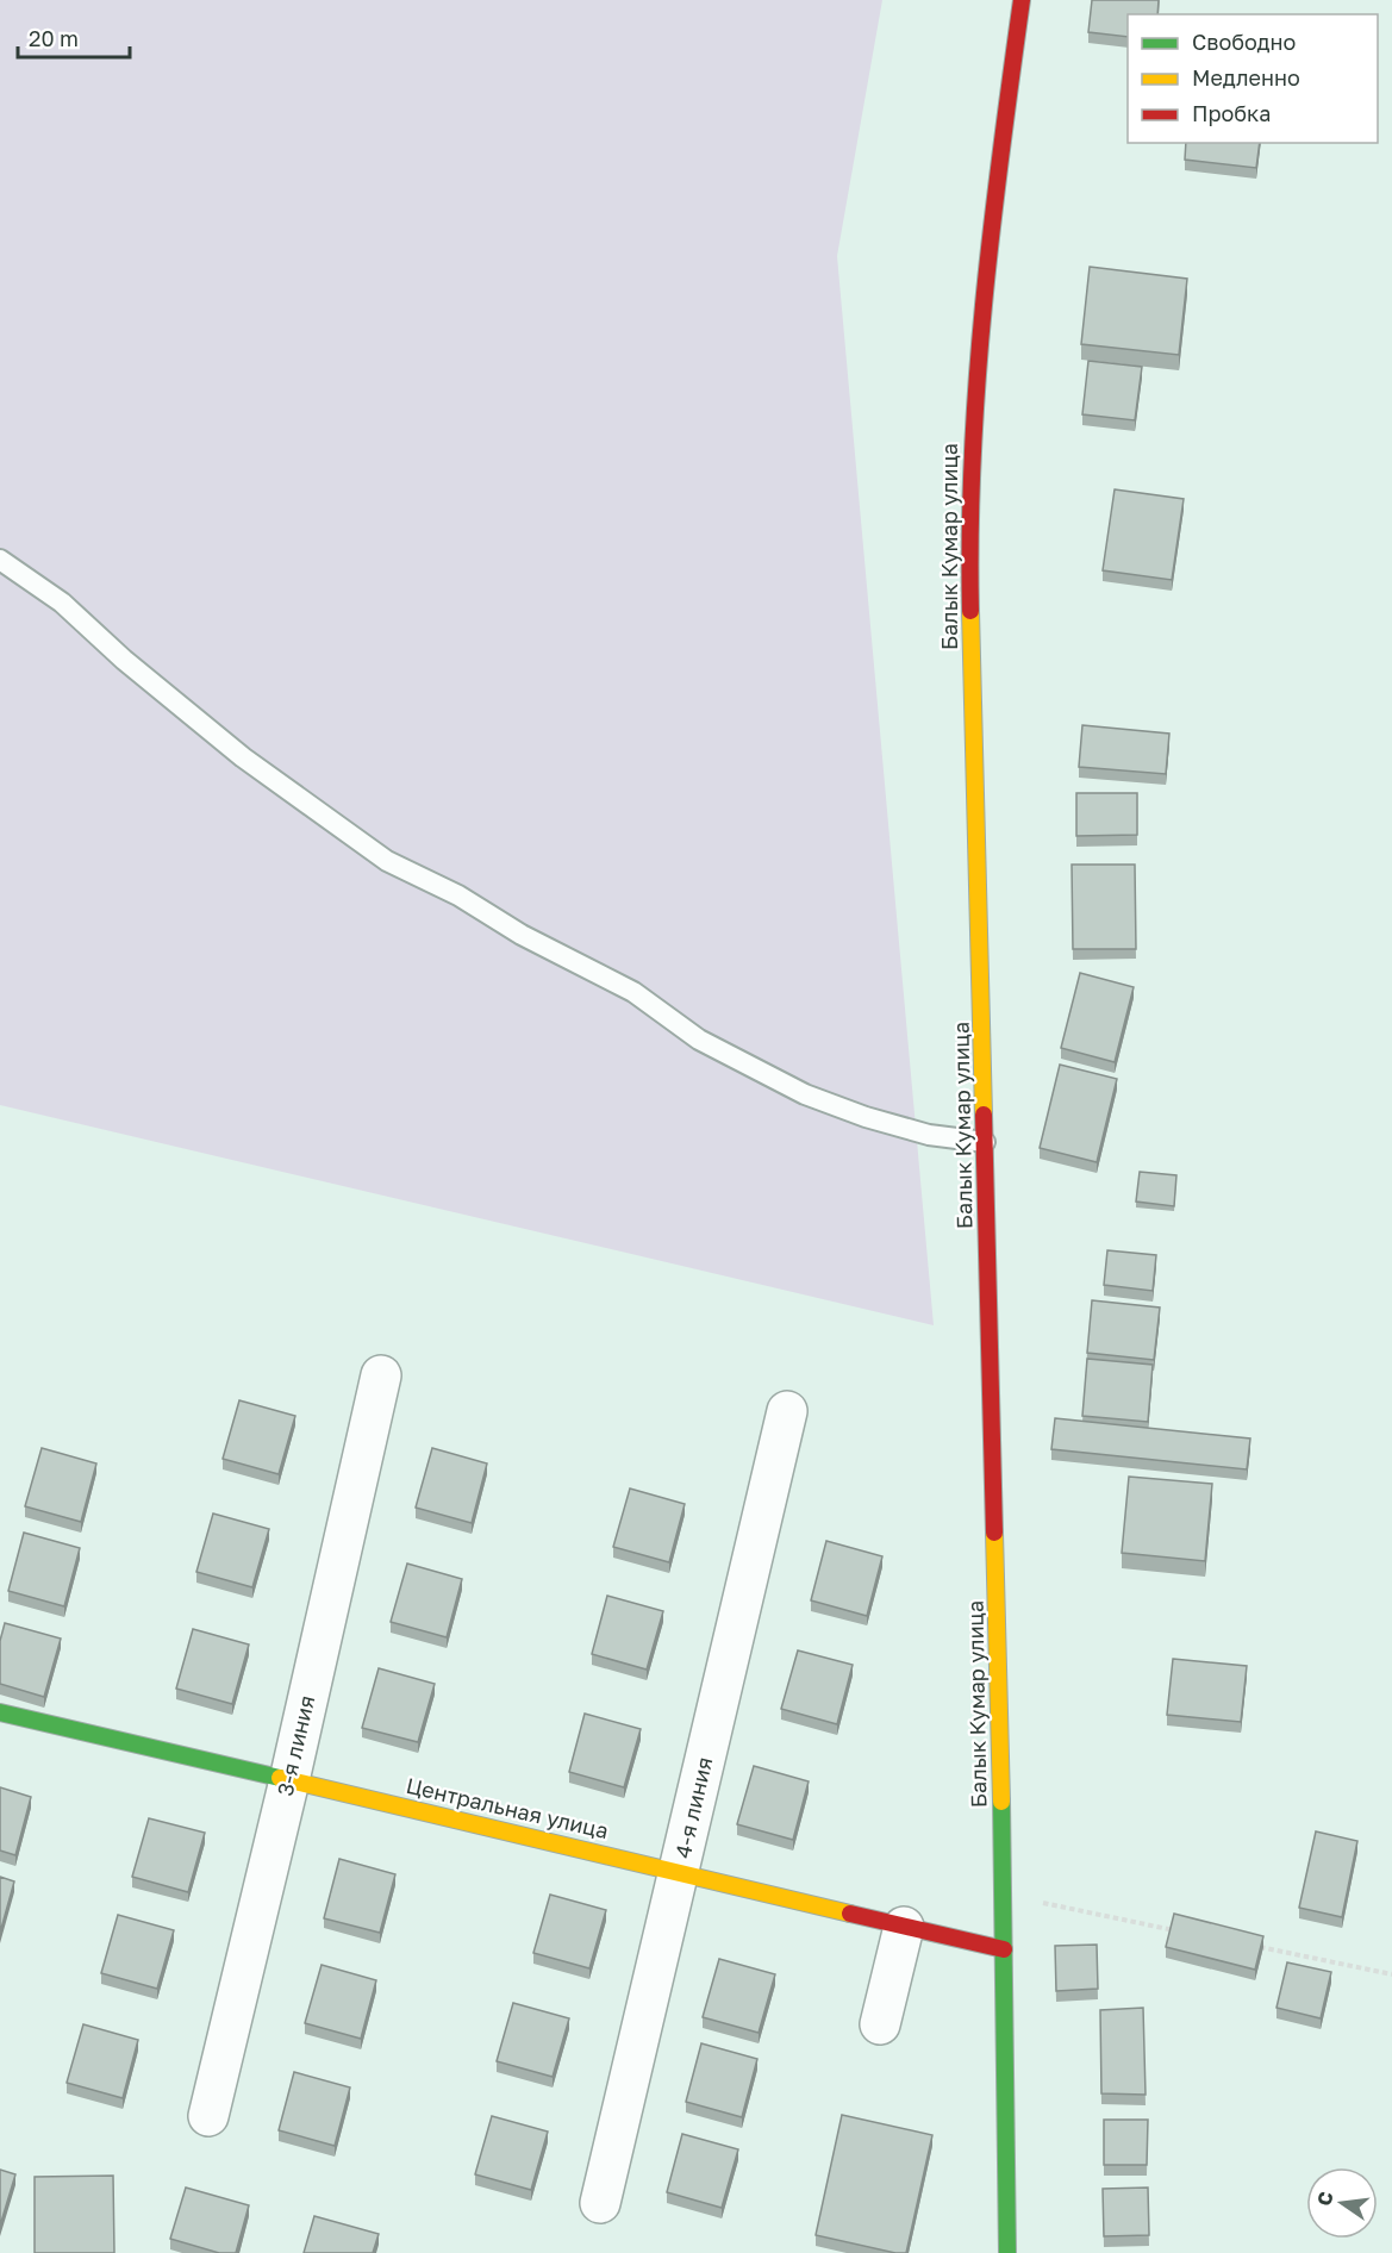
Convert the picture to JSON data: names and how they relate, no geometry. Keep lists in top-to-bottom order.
{
  "streets": {
    "street": [
      "Балык Кумар улица",
      "3-я линия",
      "4-я линия",
      "Центральная улица"
    ]
  },
  "crossings": [
    ["Балык Кумар улица", "Центральная улица"],
    ["3-я линия", "Центральная улица"],
    ["4-я линия", "Центральная улица"]
  ],
  "legend": ["Свободно", "Медленно", "Пробка"],
  "scale_bar": "20 m",
  "north": "left"
}
